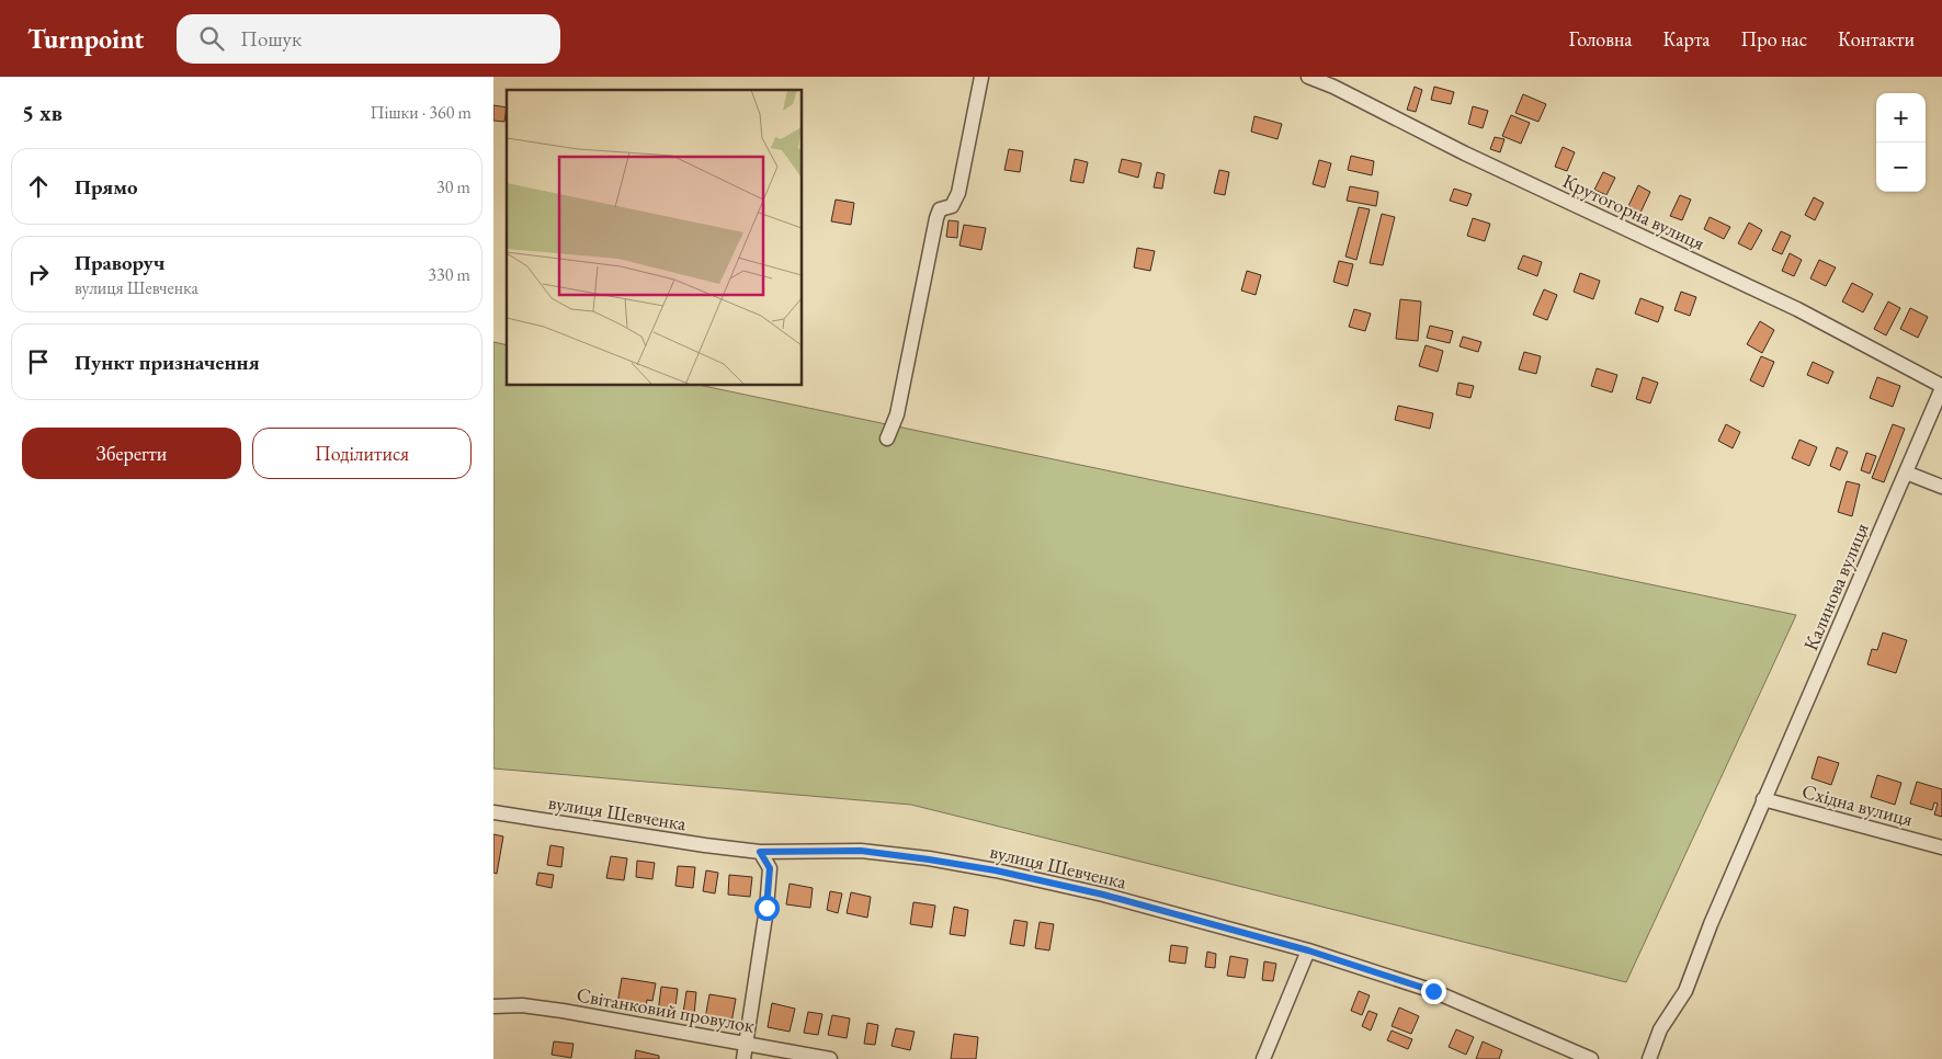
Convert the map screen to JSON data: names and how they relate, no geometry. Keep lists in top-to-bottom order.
{
  "streets": {
    "street": [
      "Крутогорна вулиця",
      "Калинова вулиця",
      "Східна вулиця",
      "вулиця Шевченка",
      "Світанковий провулок"
    ]
  },
  "crossings": [
    ["Крутогорна вулиця", "Калинова вулиця"],
    ["Калинова вулиця", "Східна вулиця"]
  ],
  "page": {
    "header": "Turnpoint",
    "search": "Пошук",
    "nav": [
      "Головна",
      "Карта",
      "Про нас",
      "Контакти"
    ],
    "heading": ["5 хв", "Пішки · 360 m"],
    "map_buttons": ["+", "−"],
    "list": [
      ["Прямо", "30 m"],
      ["Праворуч", "вулиця Шевченка", "330 m"],
      "Пункт призначення"
    ],
    "buttons": ["Зберегти", "Поділитися"]
  }
}
